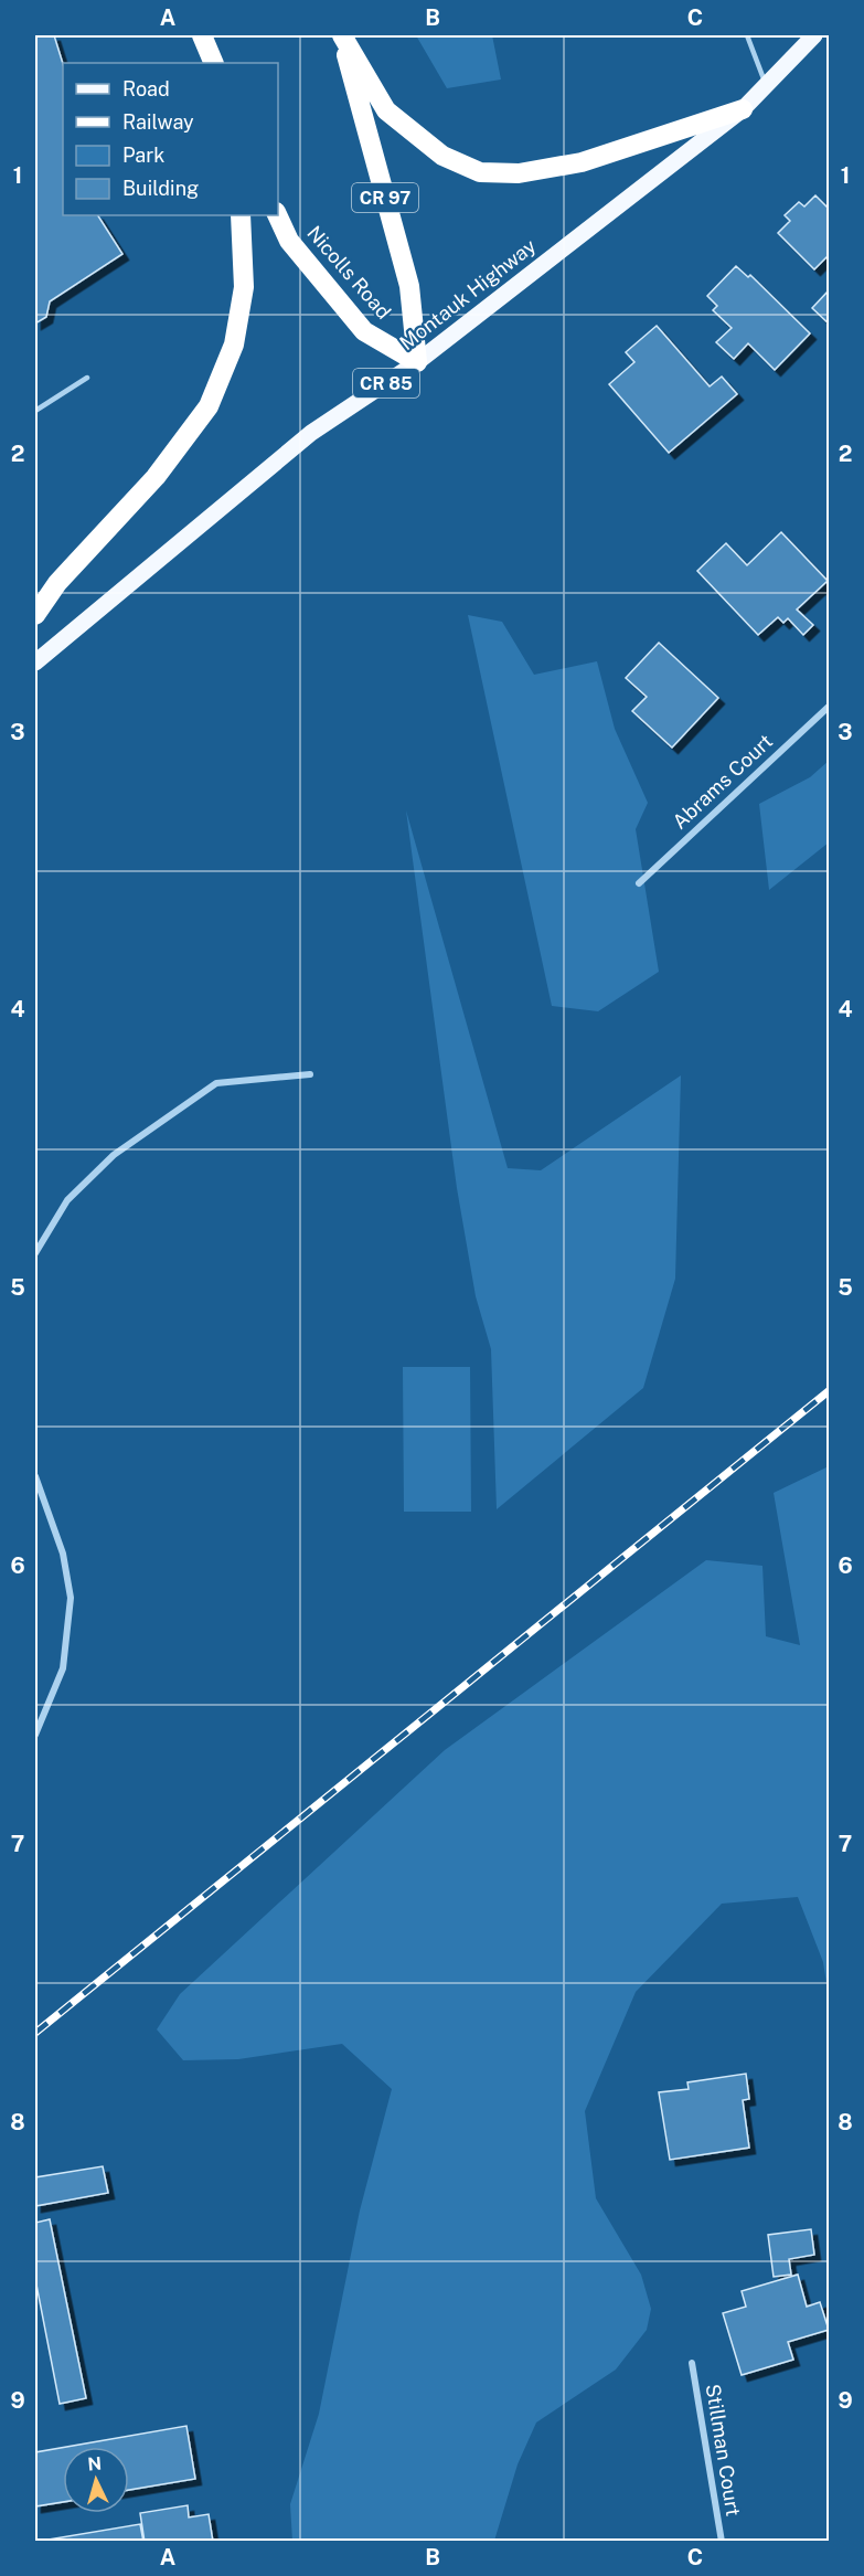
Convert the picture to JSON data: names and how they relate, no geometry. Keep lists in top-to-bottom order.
{
  "streets": {
    "highway": ["CR 97", "Nicolls Road"],
    "main road": ["Montauk Highway", "CR 85"],
    "street": ["Abrams Court", "Stillman Court"]
  },
  "crossings": [
    ["Nicolls Road", "Montauk Highway"],
    ["Montauk Highway", "CR 85"]
  ],
  "legend": [
    "Road",
    "Railway",
    "Park",
    "Building"
  ],
  "north": "top",
  "grid": {
    "columns": ["A", "B", "C"],
    "rows": [
      "1",
      "2",
      "3",
      "4",
      "5",
      "6",
      "7",
      "8",
      "9"
    ]
  }
}
